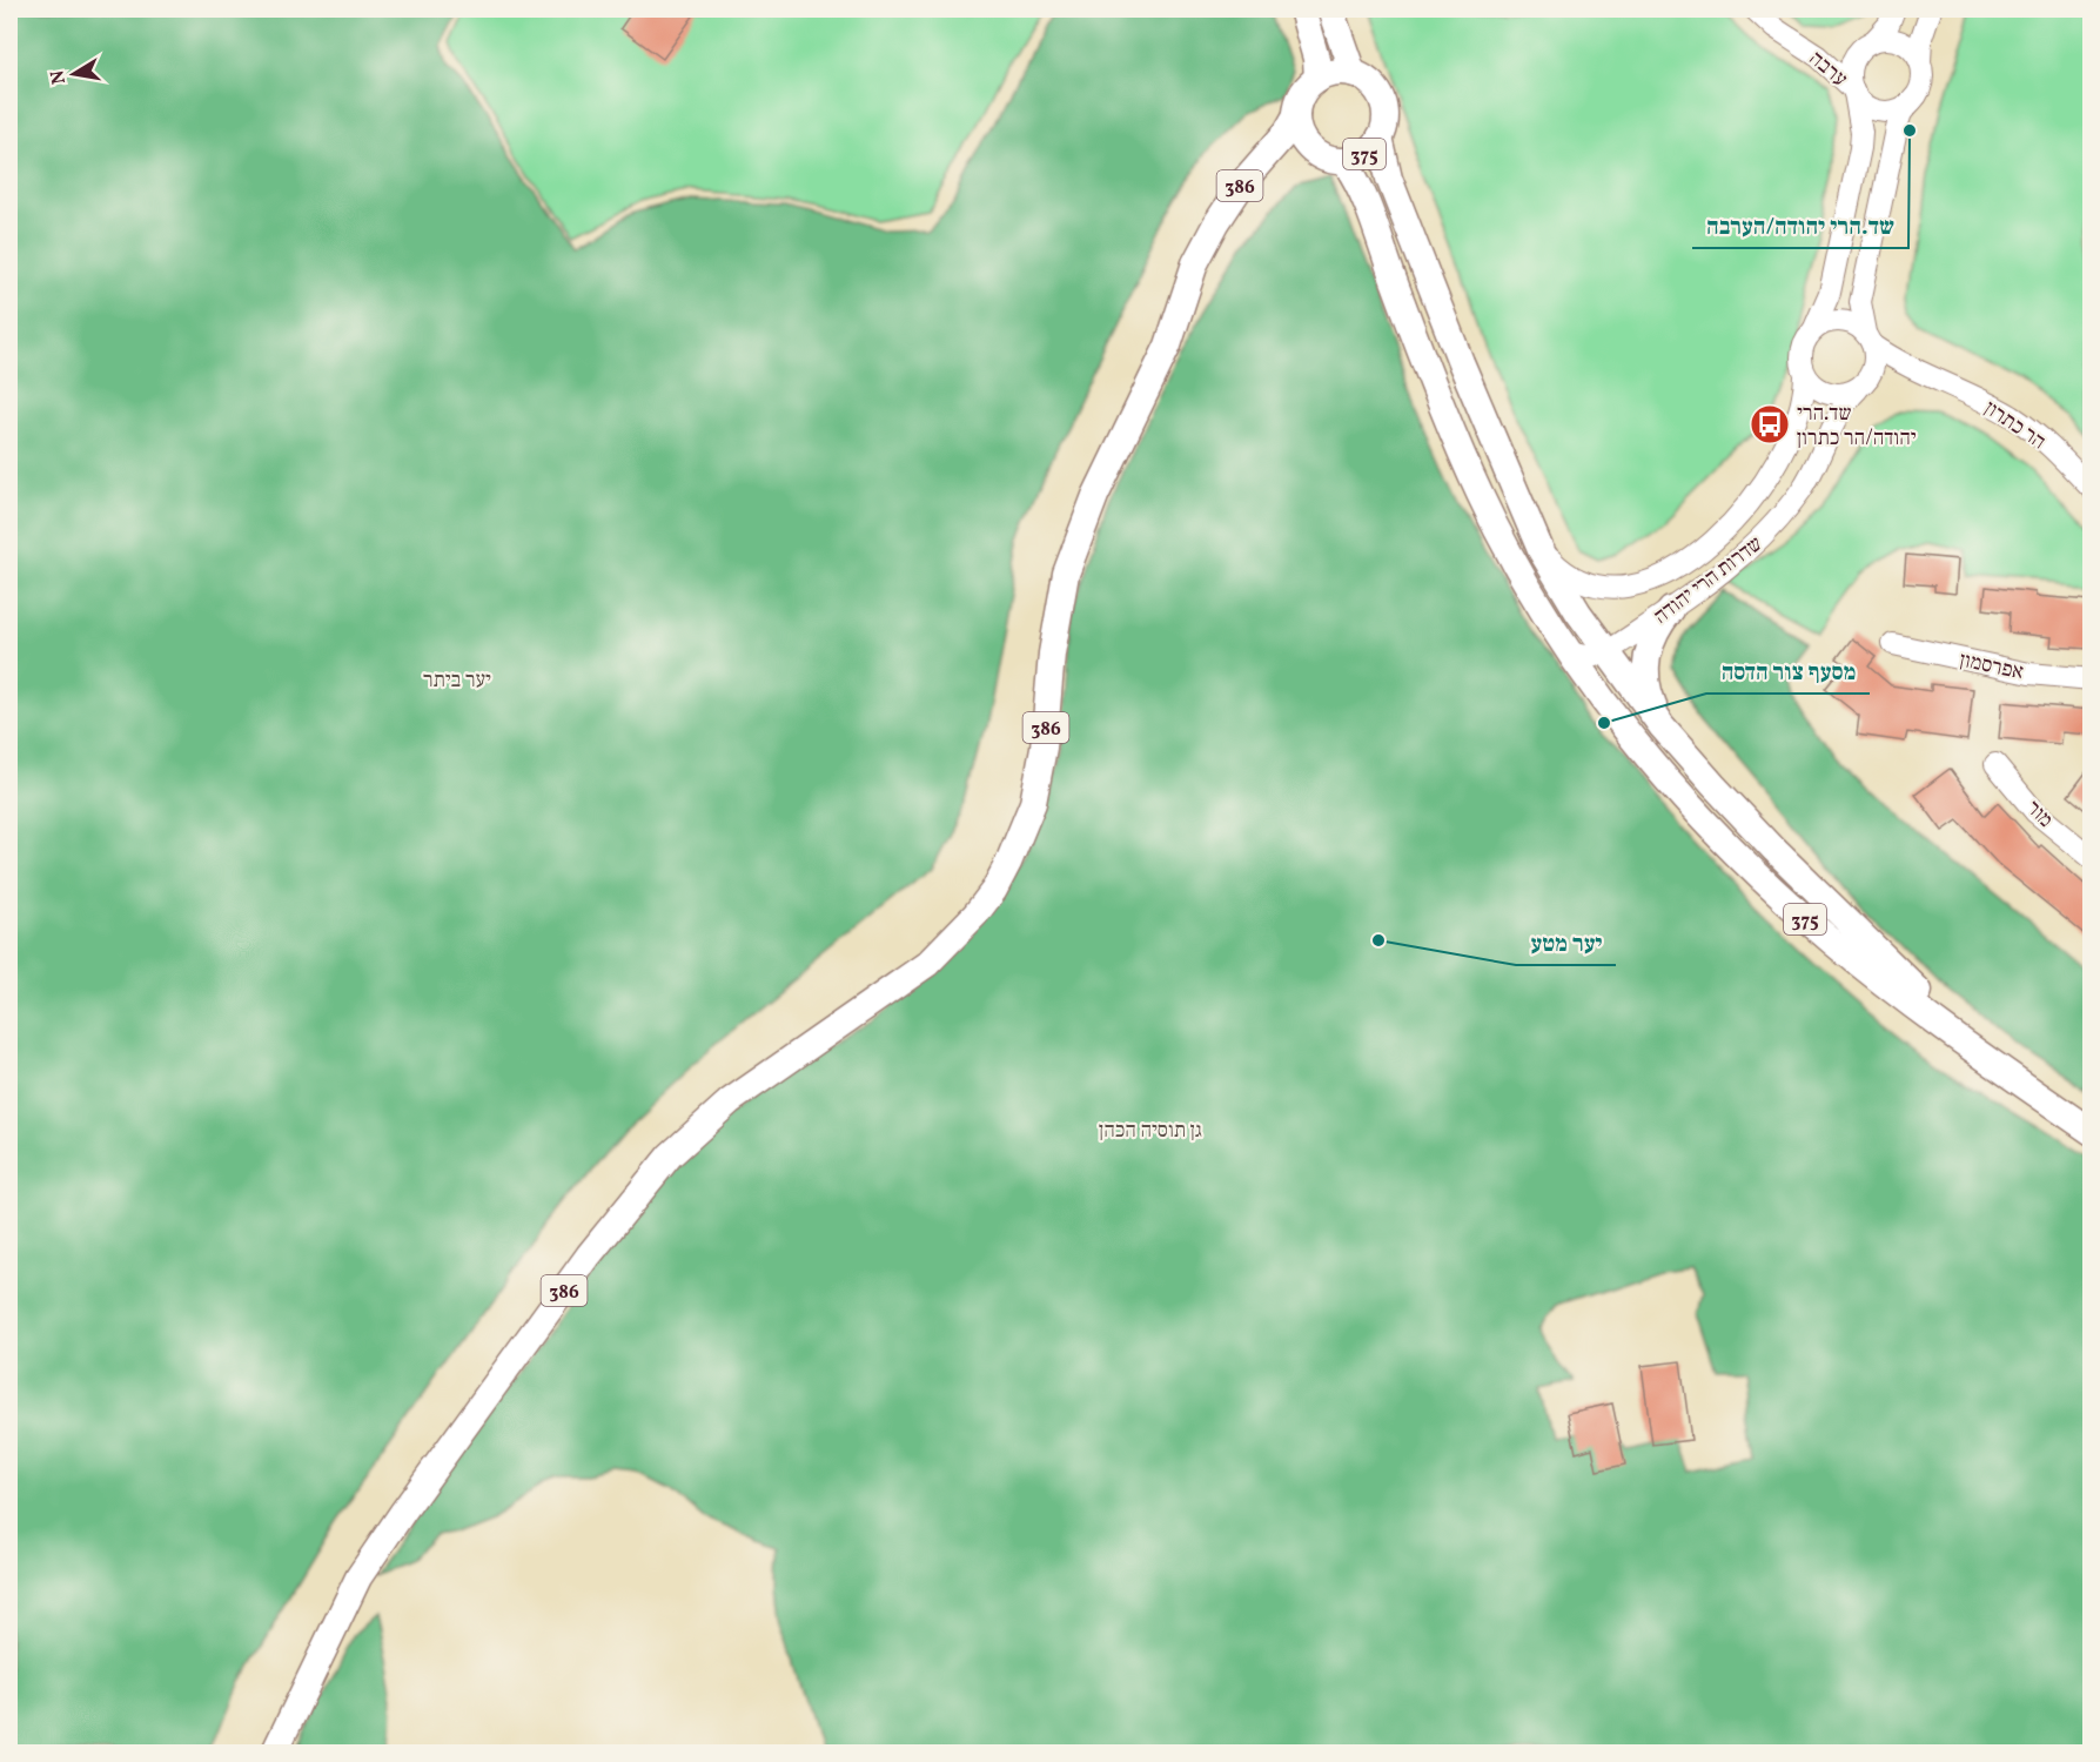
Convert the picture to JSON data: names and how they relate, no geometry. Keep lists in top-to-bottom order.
{
  "streets": {
    "main road": ["375", "386"],
    "street": [
      "ערבה",
      "הר כתרון",
      "שדרות הרי יהודה",
      "אפרסמון",
      "מור"
    ]
  },
  "crossings": [
    ["375", "386"],
    ["375", "שדרות הרי יהודה"],
    ["הר כתרון", "שדרות הרי יהודה"]
  ],
  "parks": ["יער ביתר", "גן תוסיה הכהן"],
  "places": {
    "other": ["שד.הרי יהודה/הערבה", "מסעף צור הדסה", "יער מטע"],
    "bus stop": ["שד.הרי יהודה/הר כתרון"]
  },
  "north": "left"
}
